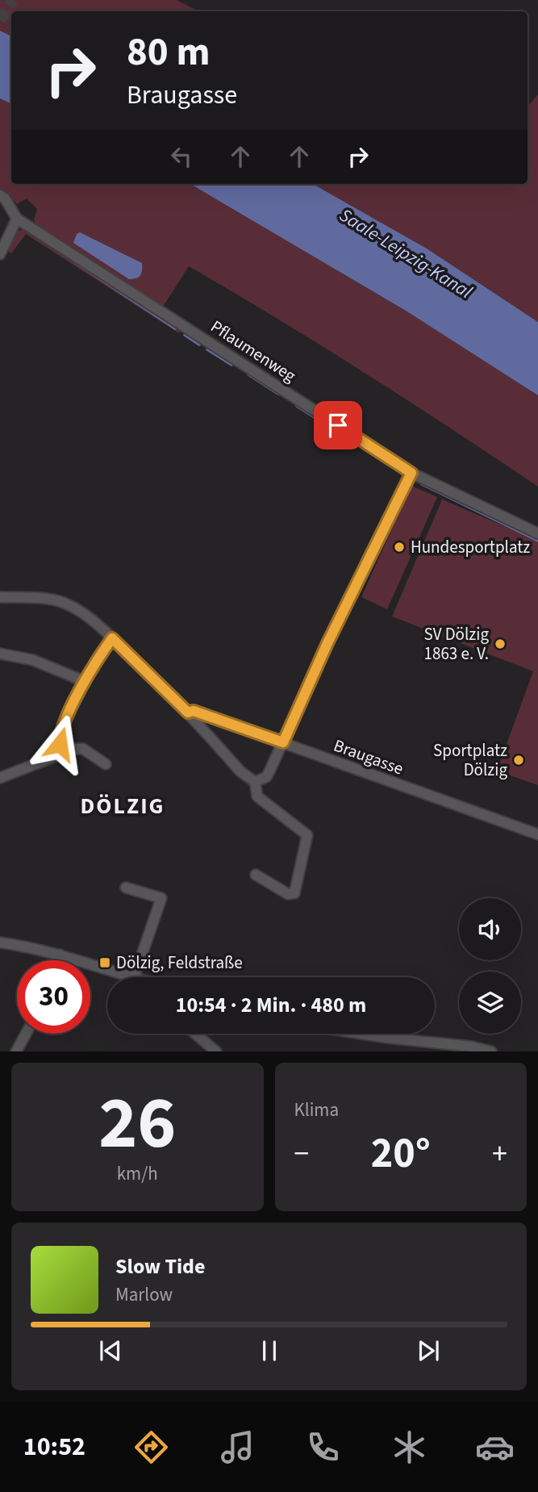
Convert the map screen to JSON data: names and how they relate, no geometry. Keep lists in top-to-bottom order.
{
  "streets": {
    "street": ["Pflaumenweg", "Braugasse"]
  },
  "districts": ["DÖLZIG"],
  "water": ["Saale-Leipzig-Kanal"],
  "places": {
    "other": ["Hundesportplatz", "SV Dölzig 1863 e. V.", "Sportplatz Dölzig"],
    "transit": ["Dölzig, Feldstraße"]
  },
  "page": {
    "turn": ["80 m", "Braugasse"],
    "limit": "30",
    "trip": "10:54 · 2 Min. · 480 m",
    "tile": [
      ["26", "km/h"],
      "Klima"
    ],
    "heat": ["−", "20°", "+"],
    "song": ["Slow Tide", "Marlow"],
    "tabs": "10:52"
  }
}
